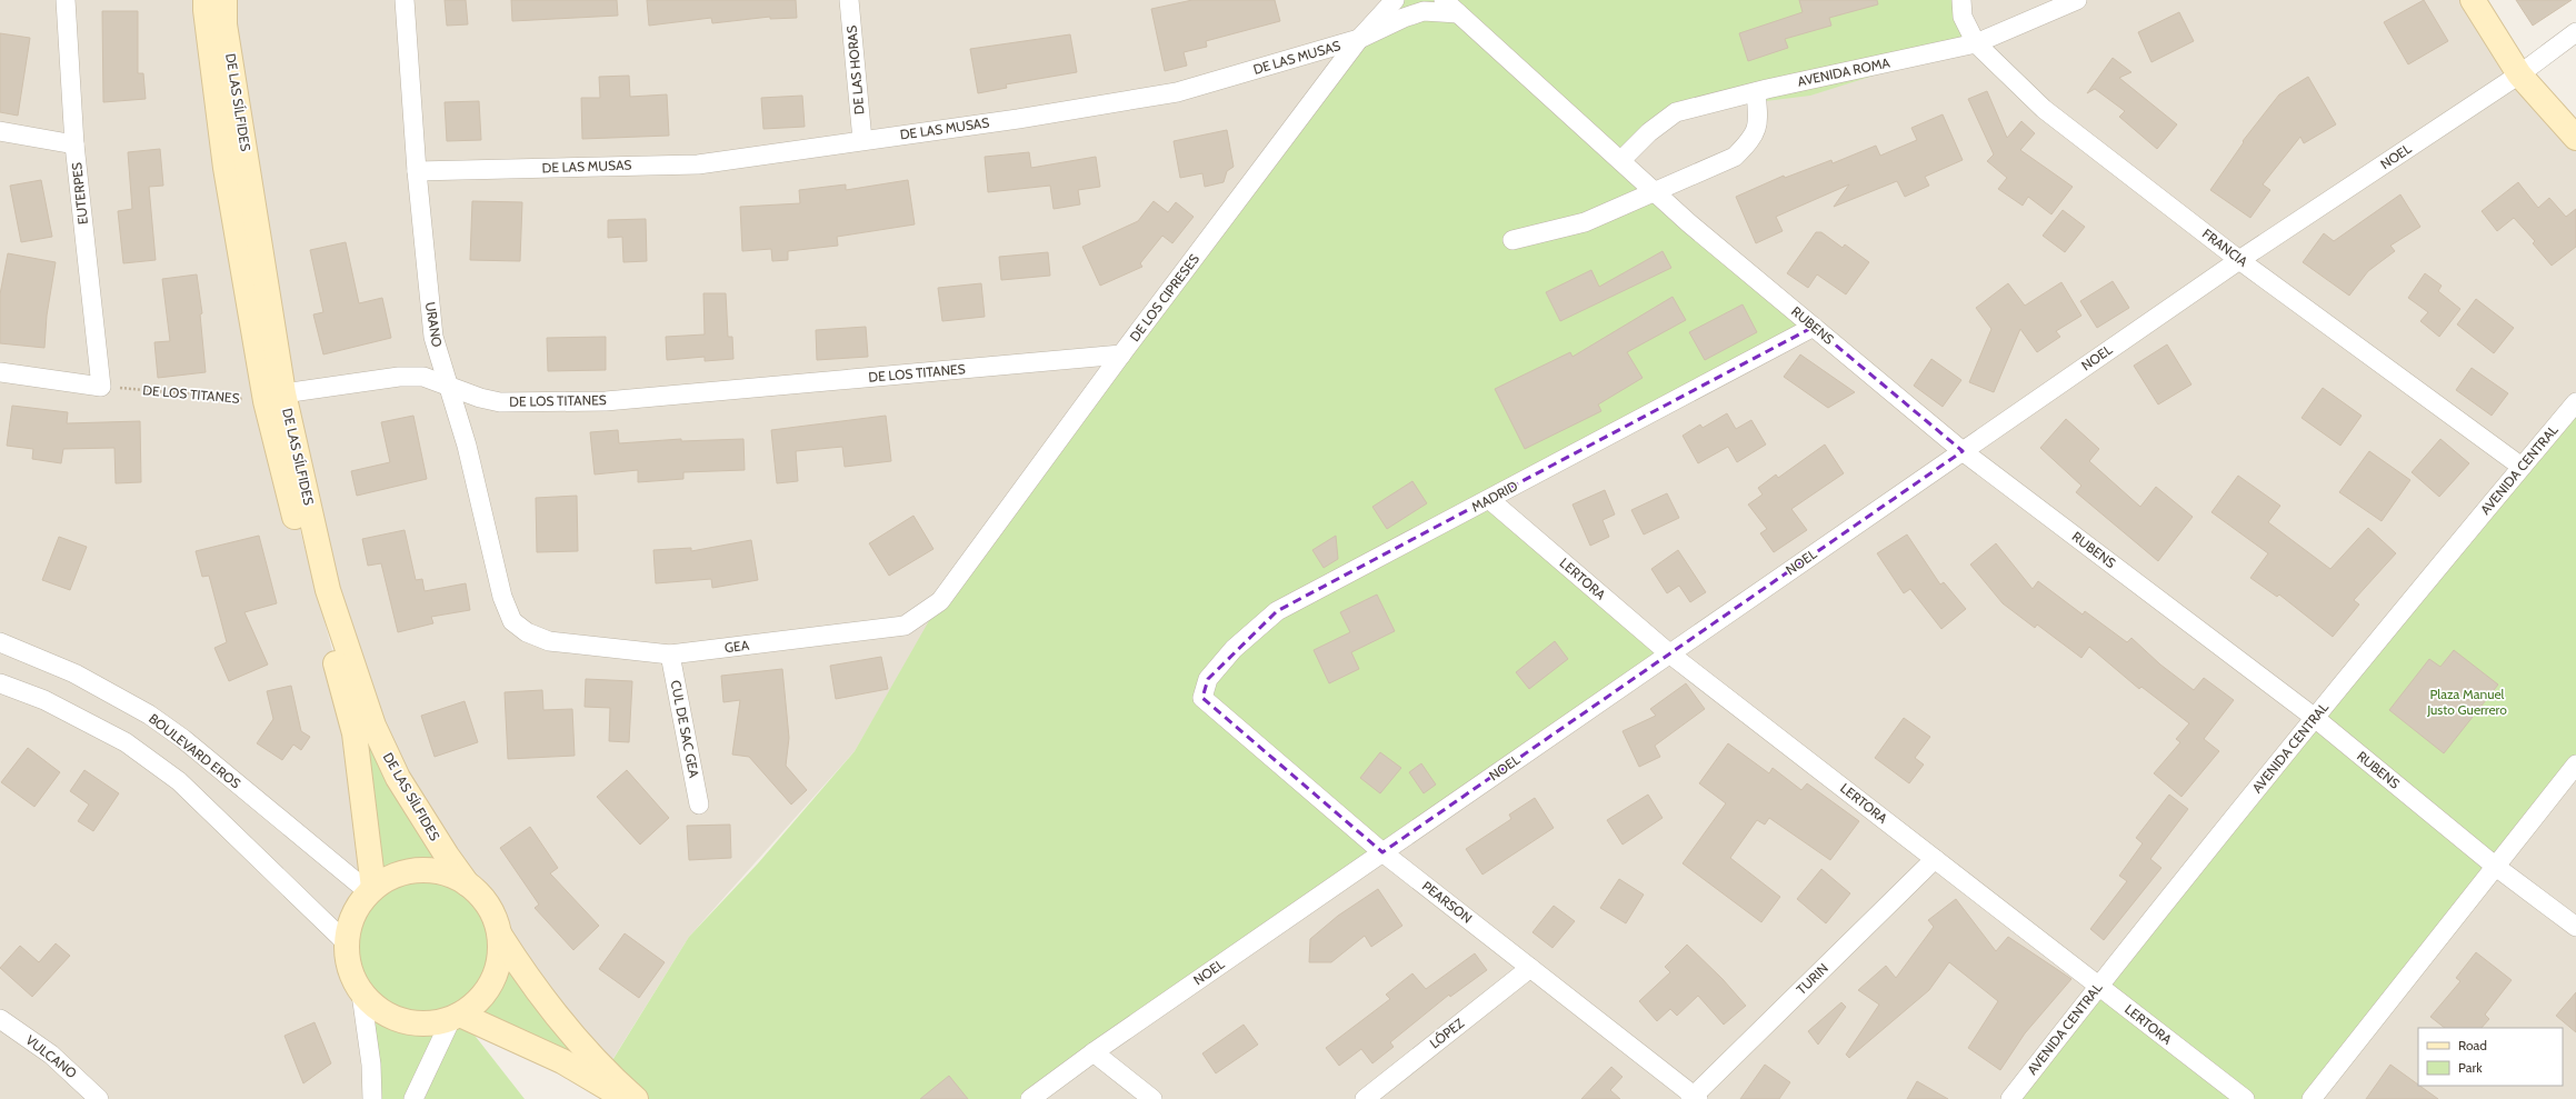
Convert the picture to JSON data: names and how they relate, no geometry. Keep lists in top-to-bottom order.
{
  "streets": {
    "main road": ["DE LAS SÍLFIDES"],
    "street": [
      "DE LAS MUSAS",
      "DE LAS HORAS",
      "AVENIDA ROMA",
      "NOEL",
      "EUTERPES",
      "FRANCIA",
      "DE LOS CIPRESES",
      "URANO",
      "RUBENS",
      "DE LOS TITANES",
      "AVENIDA CENTRAL",
      "MADRID",
      "LERTORA",
      "GEA",
      "CUL DE SAC GEA",
      "BOULEVARD EROS",
      "PEARSON",
      "TURIN",
      "LÓPEZ",
      "VULCANO"
    ]
  },
  "crossings": [
    ["DE LAS MUSAS", "DE LAS HORAS"],
    ["DE LAS MUSAS", "DE LOS CIPRESES"],
    ["DE LAS MUSAS", "URANO"],
    ["DE LAS MUSAS", "RUBENS"],
    ["AVENIDA ROMA", "FRANCIA"],
    ["AVENIDA ROMA", "RUBENS"],
    ["DE LAS SÍLFIDES", "DE LOS TITANES"],
    ["DE LAS SÍLFIDES", "BOULEVARD EROS"],
    ["NOEL", "FRANCIA"],
    ["NOEL", "RUBENS"],
    ["NOEL", "LERTORA"],
    ["NOEL", "PEARSON"],
    ["EUTERPES", "DE LOS TITANES"],
    ["FRANCIA", "AVENIDA CENTRAL"],
    ["DE LOS CIPRESES", "DE LOS TITANES"],
    ["DE LOS CIPRESES", "GEA"],
    ["URANO", "DE LOS TITANES"],
    ["URANO", "GEA"],
    ["RUBENS", "AVENIDA CENTRAL"],
    ["RUBENS", "MADRID"],
    ["AVENIDA CENTRAL", "LERTORA"],
    ["MADRID", "LERTORA"],
    ["MADRID", "PEARSON"],
    ["LERTORA", "TURIN"],
    ["GEA", "CUL DE SAC GEA"],
    ["PEARSON", "TURIN"],
    ["PEARSON", "LÓPEZ"]
  ],
  "parks": ["Plaza Manuel Justo Guerrero"],
  "legend": ["Road", "Park"]
}
